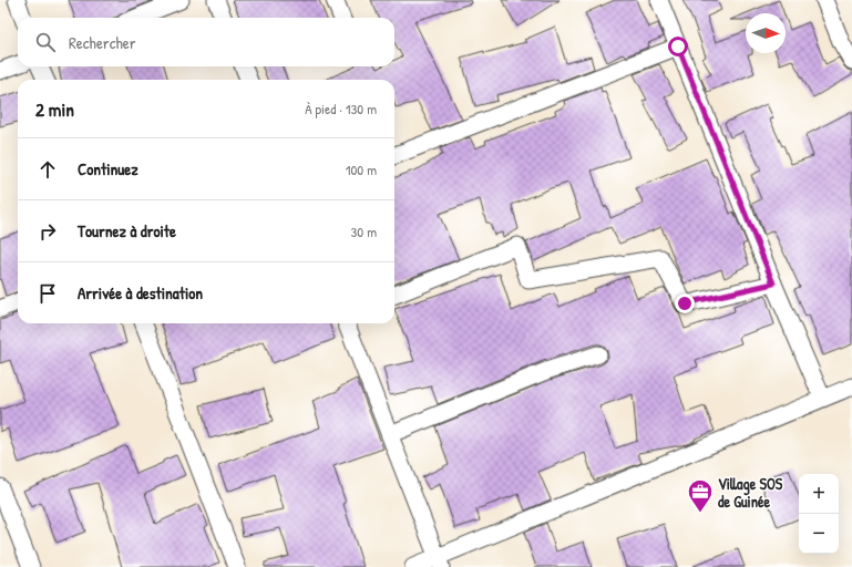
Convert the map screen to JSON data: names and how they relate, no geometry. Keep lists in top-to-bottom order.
{
  "places": {
    "office": ["Village SOS de Guinée"]
  },
  "north": "right",
  "page": {
    "search": "Rechercher",
    "heading": ["2 min", "À pied · 130 m"],
    "list": [
      ["Continuez", "100 m"],
      ["Tournez à droite", "30 m"],
      "Arrivée à destination"
    ],
    "map_buttons": ["+", "−"]
  }
}
